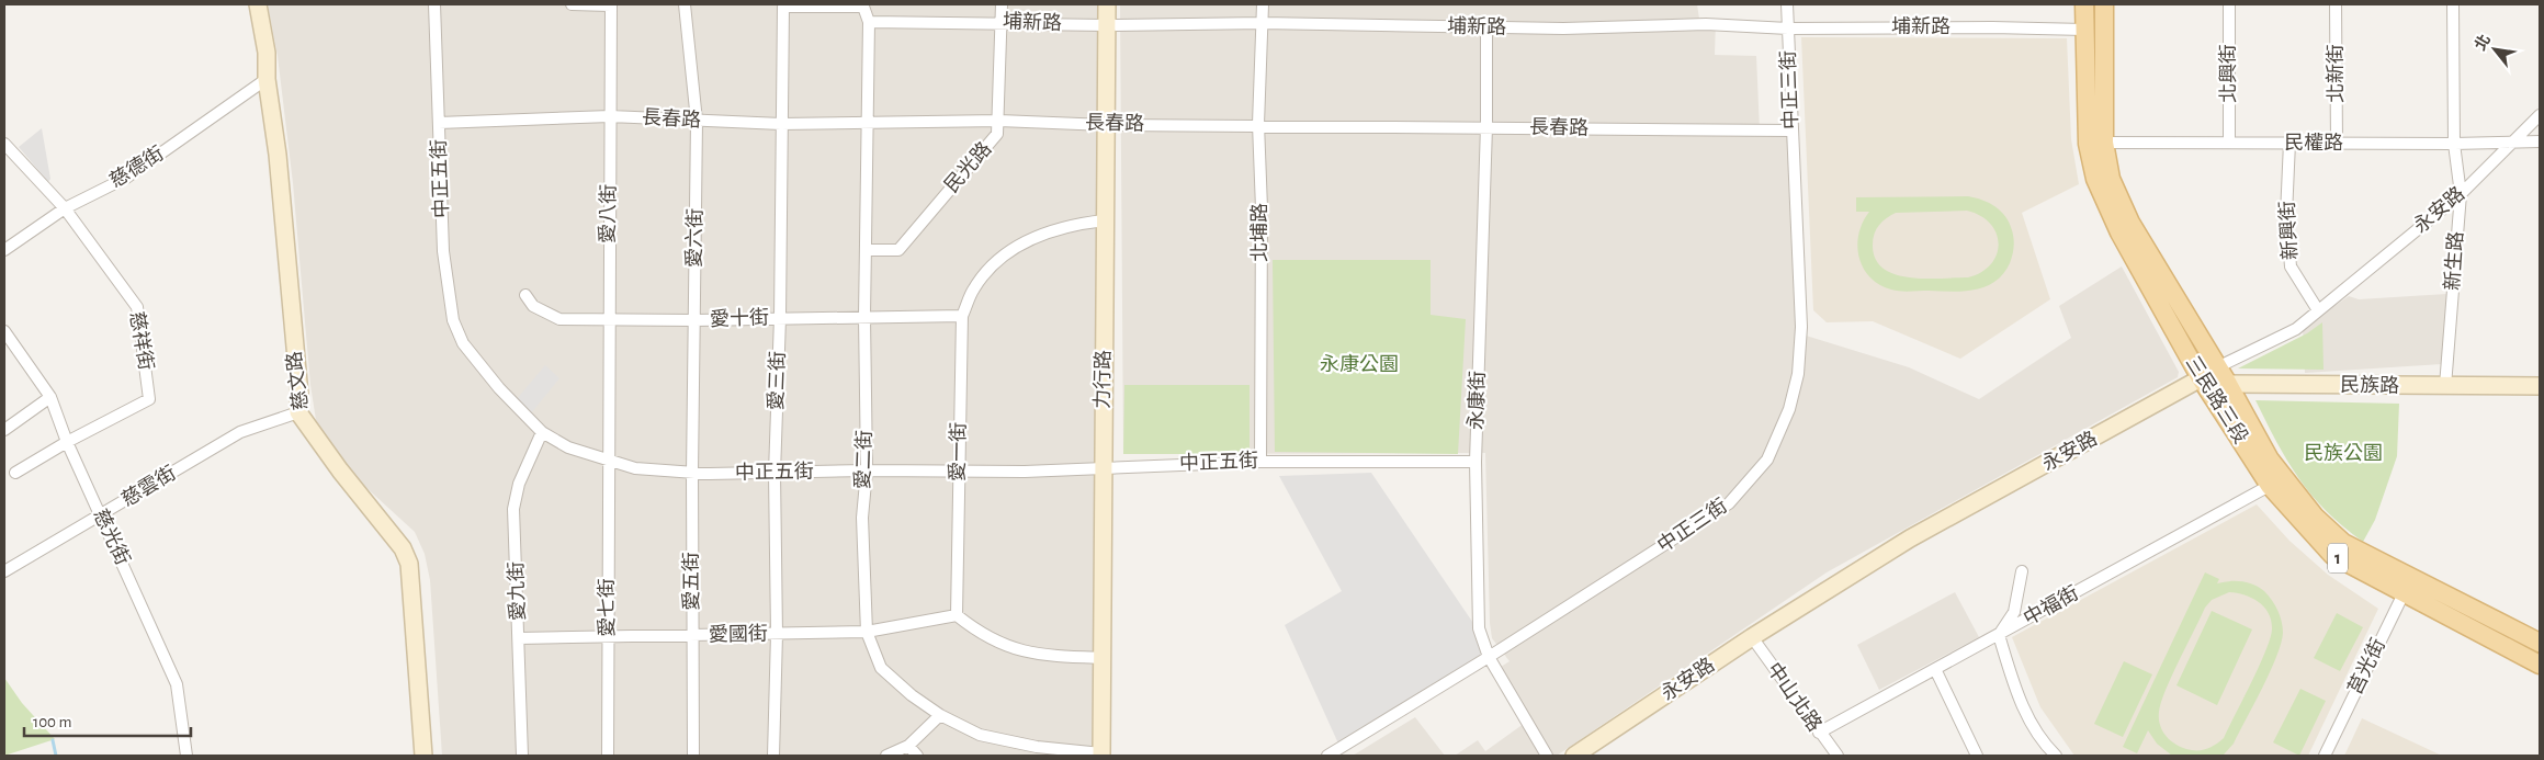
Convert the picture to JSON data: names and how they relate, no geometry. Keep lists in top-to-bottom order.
{
  "streets": {
    "main road": ["三民路三段", "1"],
    "street": [
      "埔新路",
      "北興街",
      "北新街",
      "中正三街",
      "長春路",
      "民權路",
      "慈德街",
      "民光路",
      "中正五街",
      "永安路",
      "愛八街",
      "新興街",
      "北埔路",
      "愛六街",
      "新生路",
      "愛十街",
      "慈祥街",
      "力行路",
      "慈文路",
      "愛三街",
      "民族路",
      "永康街",
      "愛一街",
      "愛二街",
      "慈雲街",
      "慈光街",
      "愛五街",
      "愛九街",
      "中福街",
      "愛七街",
      "愛國街",
      "莒光街",
      "中山北路"
    ]
  },
  "crossings": [
    ["埔新路", "中正三街"],
    ["埔新路", "民光路"],
    ["埔新路", "北埔路"],
    ["埔新路", "力行路"],
    ["埔新路", "永康街"],
    ["埔新路", "三民路三段"],
    ["埔新路", "愛二街"],
    ["北興街", "民權路"],
    ["北新街", "民權路"],
    ["中正三街", "長春路"],
    ["中正三街", "永康街"],
    ["長春路", "民光路"],
    ["長春路", "中正五街"],
    ["長春路", "愛八街"],
    ["長春路", "北埔路"],
    ["長春路", "愛六街"],
    ["長春路", "力行路"],
    ["長春路", "愛三街"],
    ["長春路", "永康街"],
    ["長春路", "愛二街"],
    ["民權路", "永安路"],
    ["民權路", "新興街"],
    ["民權路", "新生路"],
    ["民權路", "三民路三段"],
    ["慈德街", "慈祥街"],
    ["慈德街", "慈文路"],
    ["民光路", "愛二街"],
    ["中正五街", "愛八街"],
    ["中正五街", "北埔路"],
    ["中正五街", "愛六街"],
    ["中正五街", "力行路"],
    ["中正五街", "愛三街"],
    ["中正五街", "永康街"],
    ["中正五街", "愛一街"],
    ["中正五街", "愛二街"],
    ["中正五街", "愛五街"],
    ["中正五街", "愛九街"],
    ["中正五街", "愛七街"],
    ["永安路", "新興街"],
    ["永安路", "新生路"],
    ["永安路", "民族路"],
    ["永安路", "三民路三段"],
    ["永安路", "中山北路"],
    ["愛八街", "愛十街"],
    ["愛八街", "愛七街"],
    ["愛六街", "愛十街"],
    ["愛六街", "愛五街"],
    ["新生路", "民族路"],
    ["愛十街", "愛三街"],
    ["愛十街", "愛一街"],
    ["愛十街", "愛二街"],
    ["慈祥街", "慈光街"],
    ["力行路", "愛一街"],
    ["力行路", "愛二街"],
    ["慈文路", "慈雲街"],
    ["愛三街", "愛二街"],
    ["愛三街", "愛國街"],
    ["民族路", "三民路三段"],
    ["三民路三段", "中福街"],
    ["三民路三段", "莒光街"],
    ["愛一街", "愛國街"],
    ["愛二街", "愛國街"],
    ["慈雲街", "慈光街"],
    ["愛五街", "愛國街"],
    ["愛九街", "愛國街"],
    ["中福街", "中山北路"],
    ["愛七街", "愛國街"]
  ],
  "parks": ["永康公園", "民族公園"],
  "scale_bar": "100 m",
  "north": "top left"
}
